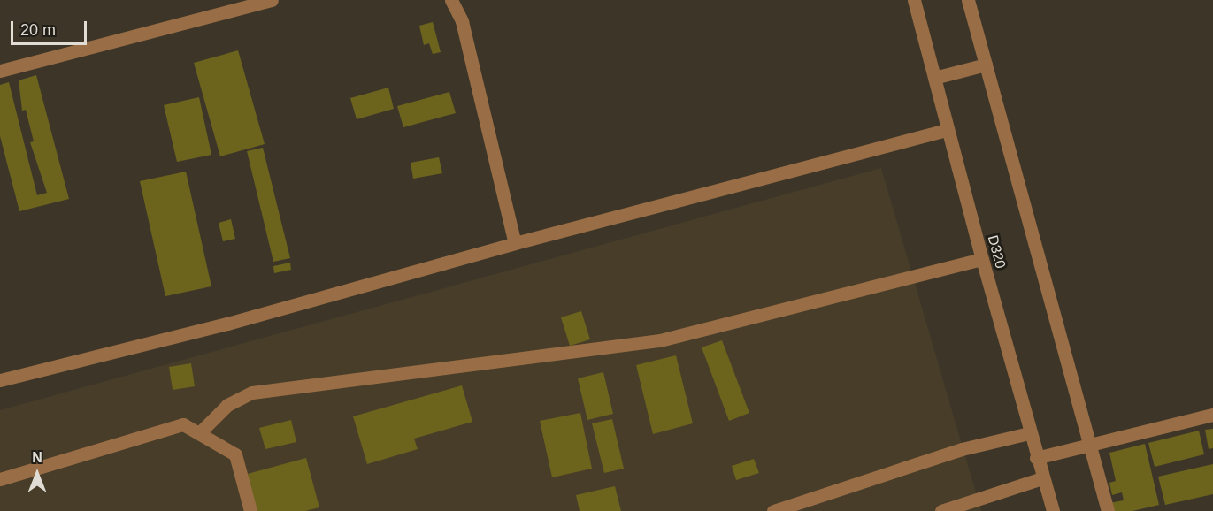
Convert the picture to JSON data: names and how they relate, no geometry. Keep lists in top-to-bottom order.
{
  "streets": {
    "street": ["D320"]
  },
  "scale_bar": "20 m",
  "north": "top"
}
